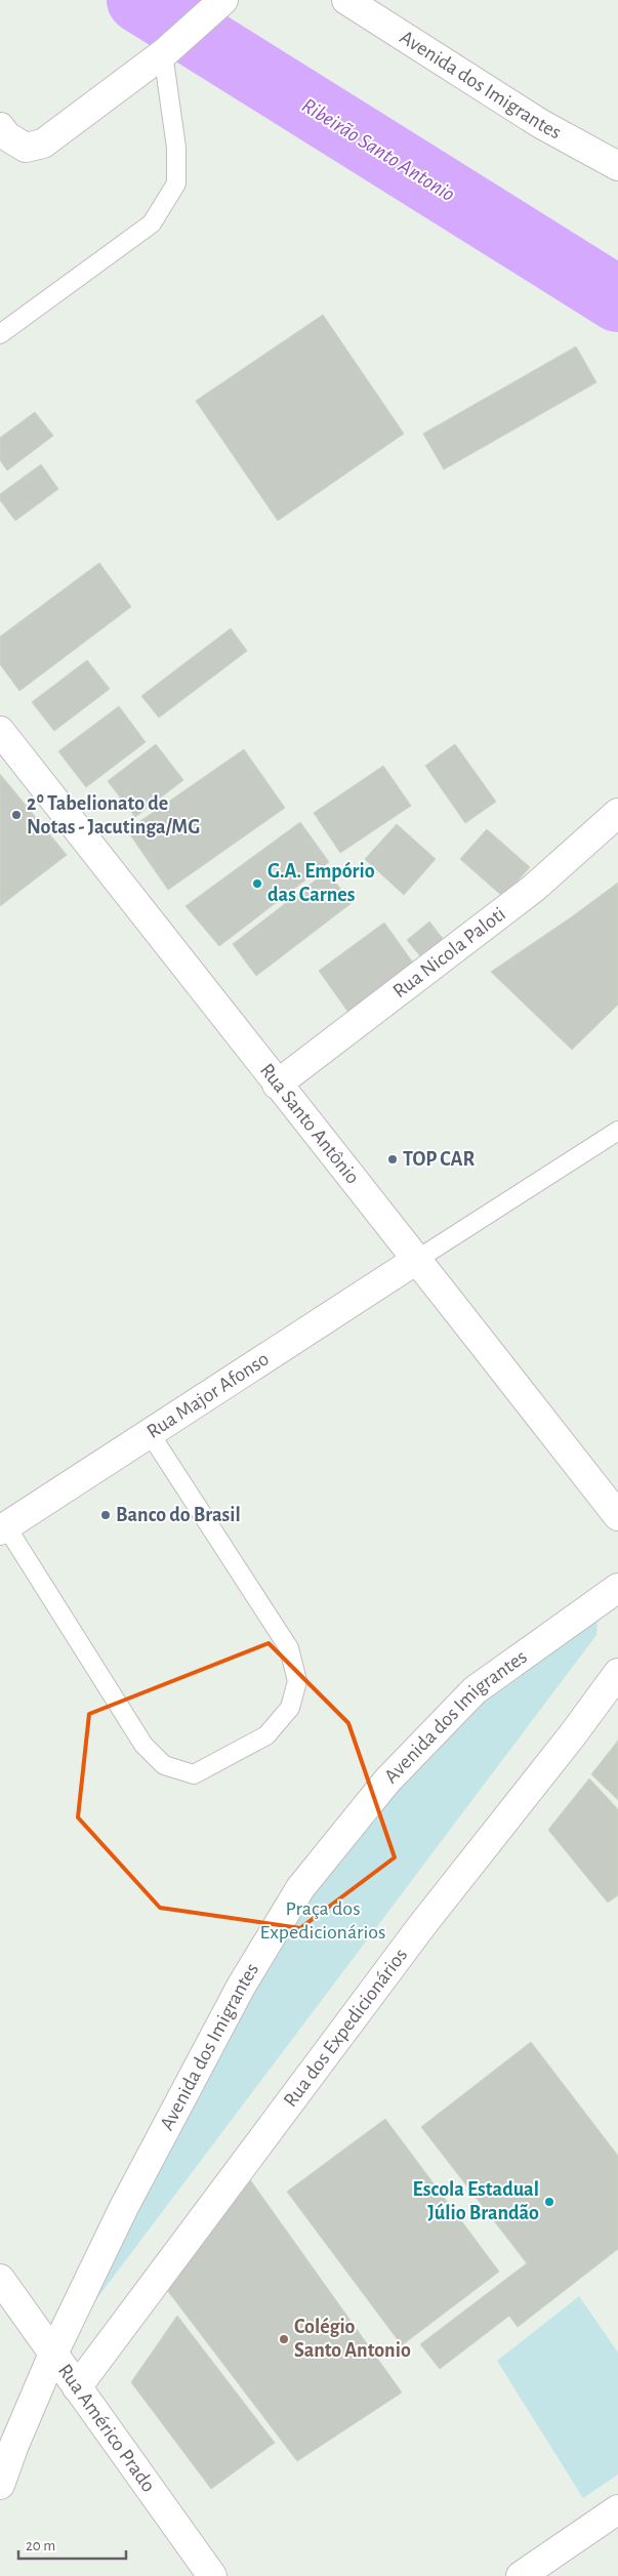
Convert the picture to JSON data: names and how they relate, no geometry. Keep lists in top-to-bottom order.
{
  "streets": {
    "street": [
      "Avenida dos Imigrantes",
      "Rua Nicola Paloti",
      "Rua Santo Antônio",
      "Rua Major Afonso",
      "Rua dos Expedicionários",
      "Rua Américo Prado"
    ]
  },
  "crossings": [
    ["Avenida dos Imigrantes", "Rua Américo Prado"],
    ["Rua Nicola Paloti", "Rua Santo Antônio"],
    ["Rua Santo Antônio", "Rua Major Afonso"],
    ["Rua dos Expedicionários", "Rua Américo Prado"]
  ],
  "water": ["Ribeirão Santo Antonio"],
  "parks": ["Praça dos Expedicionários"],
  "places": [
    "2⁰ Tabelionato de Notas - Jacutinga/MG",
    "G.A. Empório das Carnes",
    "TOP CAR",
    "Banco do Brasil",
    "Escola Estadual Júlio Brandão",
    "Colégio Santo Antonio"
  ],
  "scale_bar": "20 m"
}
